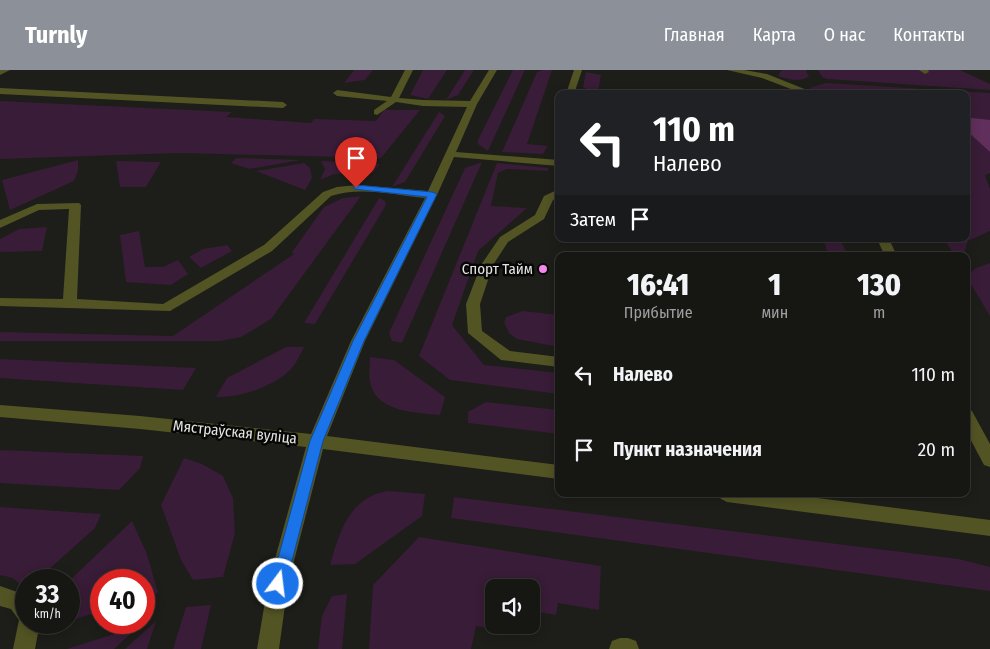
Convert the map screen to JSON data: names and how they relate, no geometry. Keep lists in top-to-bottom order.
{
  "streets": {
    "street": ["Мястраўская вуліца"]
  },
  "places": ["Спорт Тайм"],
  "page": {
    "header": "Turnly",
    "nav": [
      "Главная",
      "Карта",
      "О нас",
      "Контакты"
    ],
    "turn": ["110 m", "Налево"],
    "then": "Затем",
    "eta": [
      "16:41",
      "Прибытие",
      "1",
      "мин",
      "130",
      "m"
    ],
    "list": [
      {
        "name": "Налево",
        "value": "110 m"
      },
      {
        "name": "Пункт назначения",
        "value": "20 m"
      }
    ],
    "speed": "33 km/h",
    "limit": "40"
  }
}
